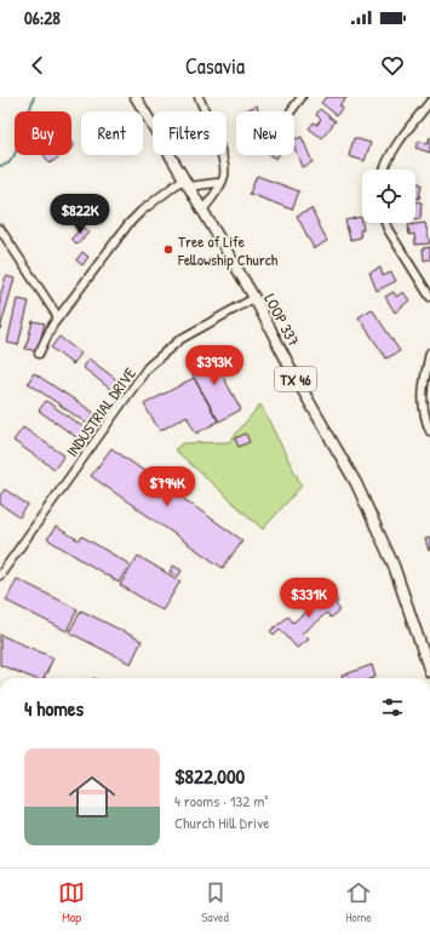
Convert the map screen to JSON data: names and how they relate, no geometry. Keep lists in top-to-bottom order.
{
  "streets": {
    "main road": ["LOOP 337", "TX 46"],
    "street": ["INDUSTRIAL DRIVE"]
  },
  "crossings": [
    ["LOOP 337", "INDUSTRIAL DRIVE"]
  ],
  "places": ["Tree of Life Fellowship Church"],
  "page": {
    "status": "06:28",
    "header": "Casavia",
    "chip": [
      "Buy",
      "Rent",
      "Filters",
      "New"
    ],
    "price": [
      "$822K",
      "$393K",
      "$794K",
      "$331K"
    ],
    "heading": "4 homes",
    "list": [
      {
        "name": "$822,000",
        "note": "4 rooms · 132 m² · Church Hill Drive"
      }
    ],
    "tabs": ["Map", "Saved", "Home"]
  }
}
